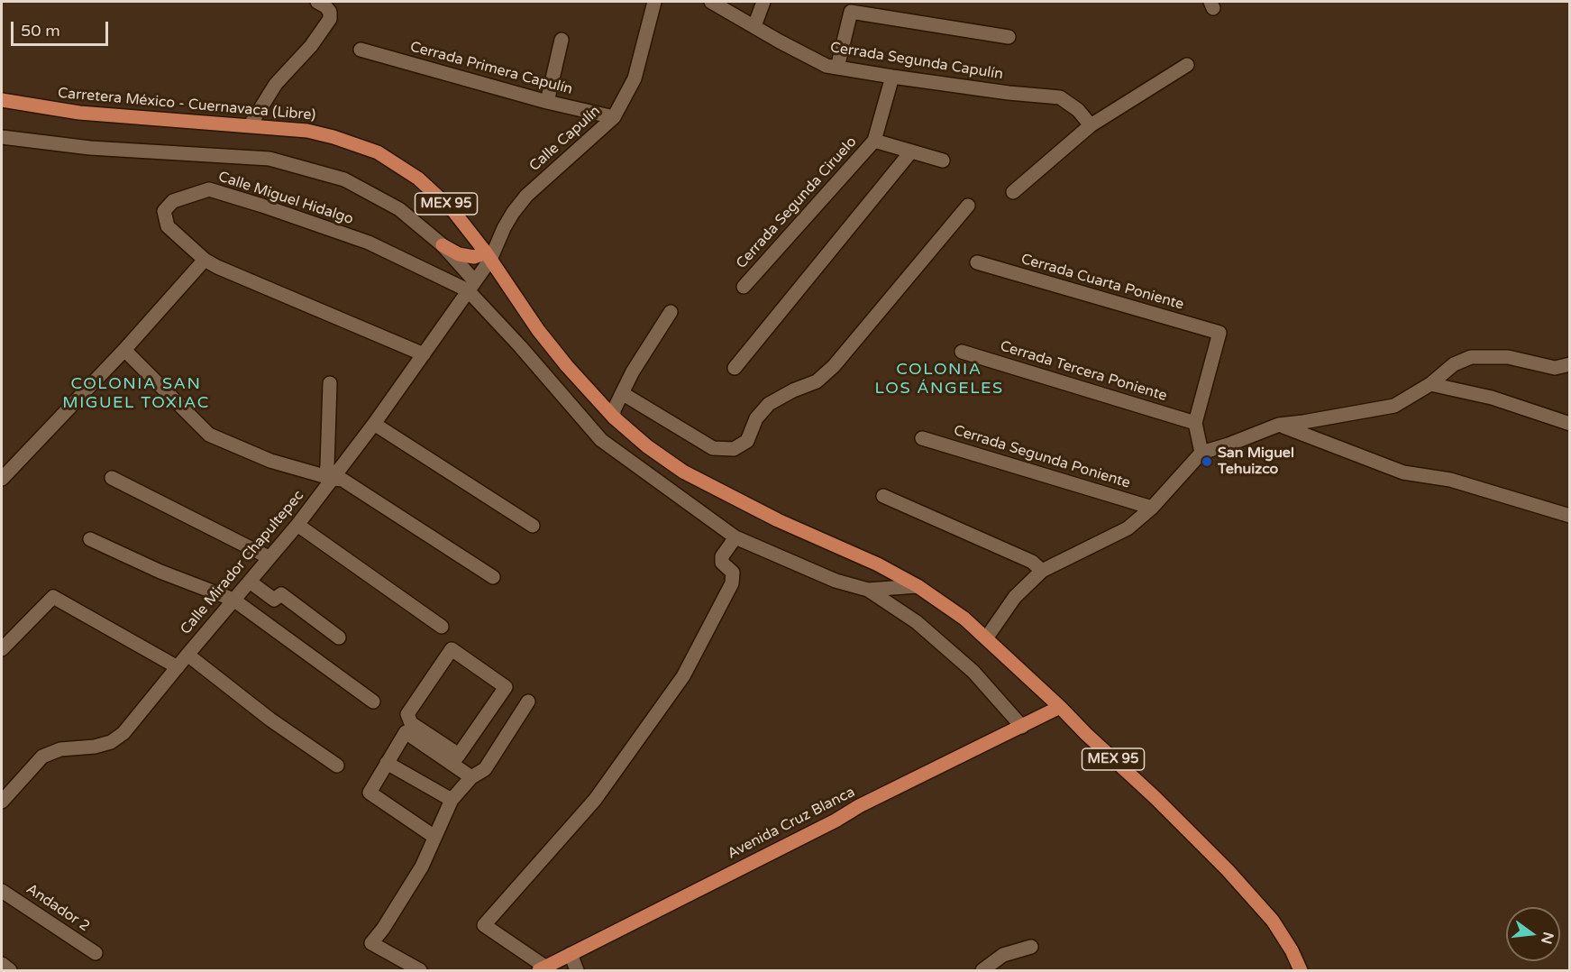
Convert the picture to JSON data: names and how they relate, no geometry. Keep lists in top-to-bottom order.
{
  "streets": {
    "main road": ["Carretera México - Cuernavaca (Libre)", "MEX 95", "Avenida Cruz Blanca"],
    "street": [
      "Cerrada Segunda Capulín",
      "Cerrada Primera Capulín",
      "Calle Capulín",
      "Calle Miguel Hidalgo",
      "Cerrada Segunda Ciruelo",
      "Cerrada Cuarta Poniente",
      "Cerrada Tercera Poniente",
      "Cerrada Segunda Poniente",
      "Calle Mirador Chapultepec",
      "Andador 2"
    ]
  },
  "crossings": [
    ["Cerrada Primera Capulín", "Calle Capulín"],
    ["Carretera México - Cuernavaca (Libre)", "Calle Capulín"],
    ["Carretera México - Cuernavaca (Libre)", "Avenida Cruz Blanca"],
    ["Calle Capulín", "Calle Miguel Hidalgo"],
    ["Calle Capulín", "Calle Mirador Chapultepec"],
    ["Calle Miguel Hidalgo", "Calle Mirador Chapultepec"],
    ["Cerrada Cuarta Poniente", "Cerrada Tercera Poniente"]
  ],
  "districts": ["COLONIA LOS ÁNGELES", "COLONIA SAN MIGUEL TOXIAC"],
  "places": ["San Miguel Tehuizco"],
  "scale_bar": "50 m",
  "north": "right"
}
